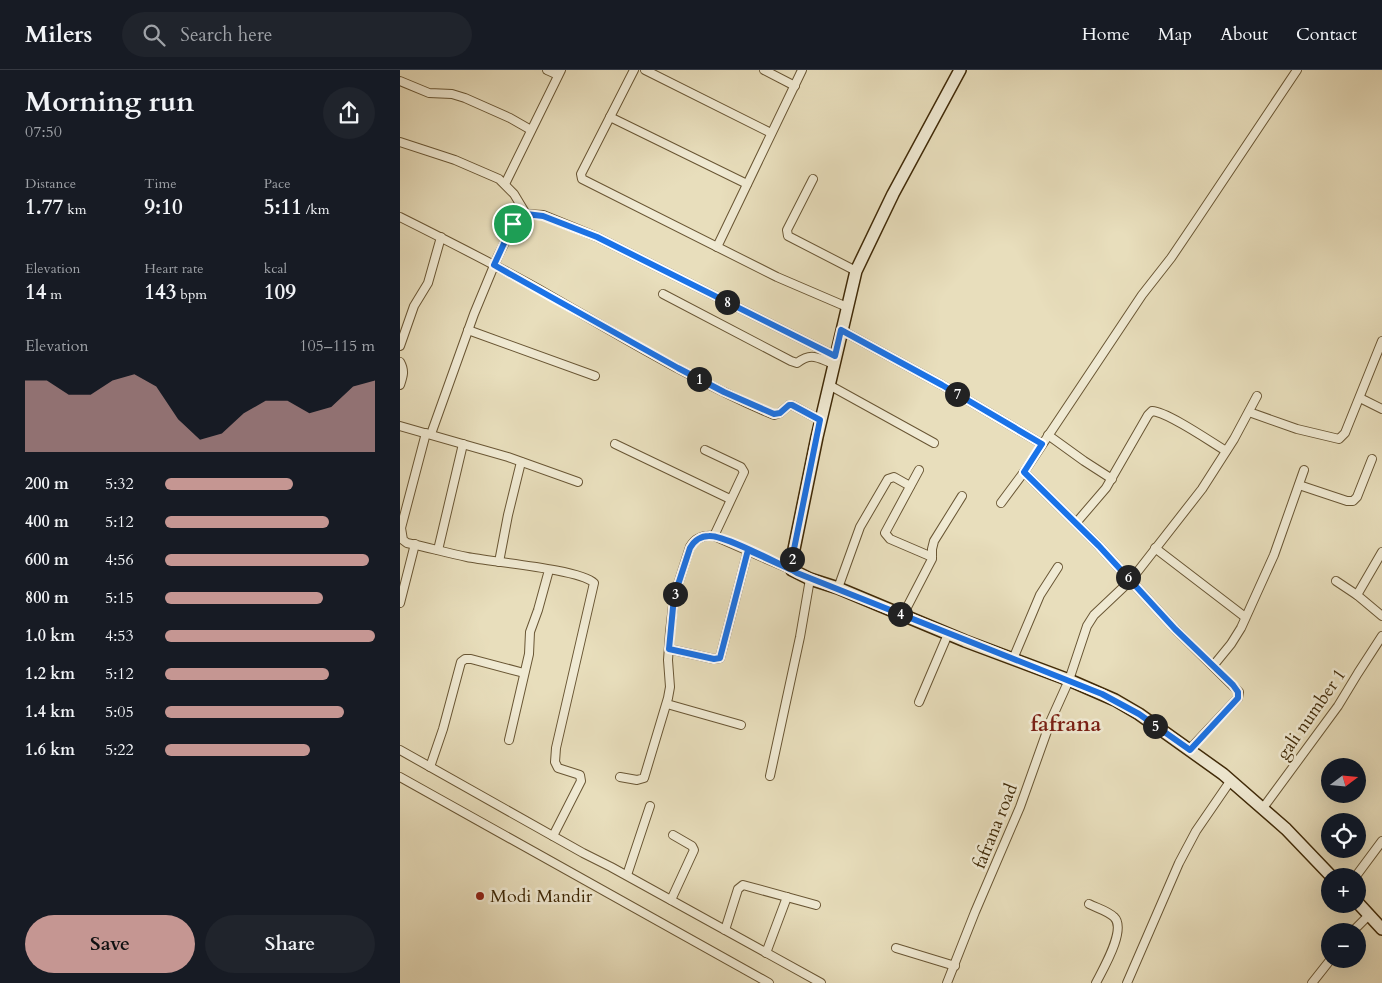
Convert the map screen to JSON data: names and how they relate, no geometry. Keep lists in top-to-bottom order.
{
  "streets": {
    "street": ["gali number 1", "fafrana road"]
  },
  "districts": ["fafrana"],
  "places": ["Modi Mandir"],
  "north": "right",
  "page": {
    "header": "Milers",
    "search": "Search here",
    "nav": [
      "Home",
      "Map",
      "About",
      "Contact"
    ],
    "heading": ["Morning run", "07:50"],
    "stats": [
      ["Distance", "1.77 km"],
      ["Time", "9:10"],
      ["Pace", "5:11 /km"],
      ["Elevation", "14 m"],
      ["Heart rate", "143 bpm"],
      ["kcal", "109"]
    ],
    "pins": [
      "8",
      "1",
      "7",
      "2",
      "6",
      "3",
      "4",
      "5"
    ],
    "chart": ["Elevation", "105–115 m"],
    "list": [
      {
        "name": "200 m",
        "note": "5:32"
      },
      {
        "name": "400 m",
        "note": "5:12"
      },
      {
        "name": "600 m",
        "note": "4:56"
      },
      {
        "name": "800 m",
        "note": "5:15"
      },
      {
        "name": "1.0 km",
        "note": "4:53"
      },
      {
        "name": "1.2 km",
        "note": "5:12"
      },
      {
        "name": "1.4 km",
        "note": "5:05"
      },
      {
        "name": "1.6 km",
        "note": "5:22"
      }
    ],
    "map_buttons": ["+", "−"],
    "buttons": ["Save", "Share"]
  }
}
